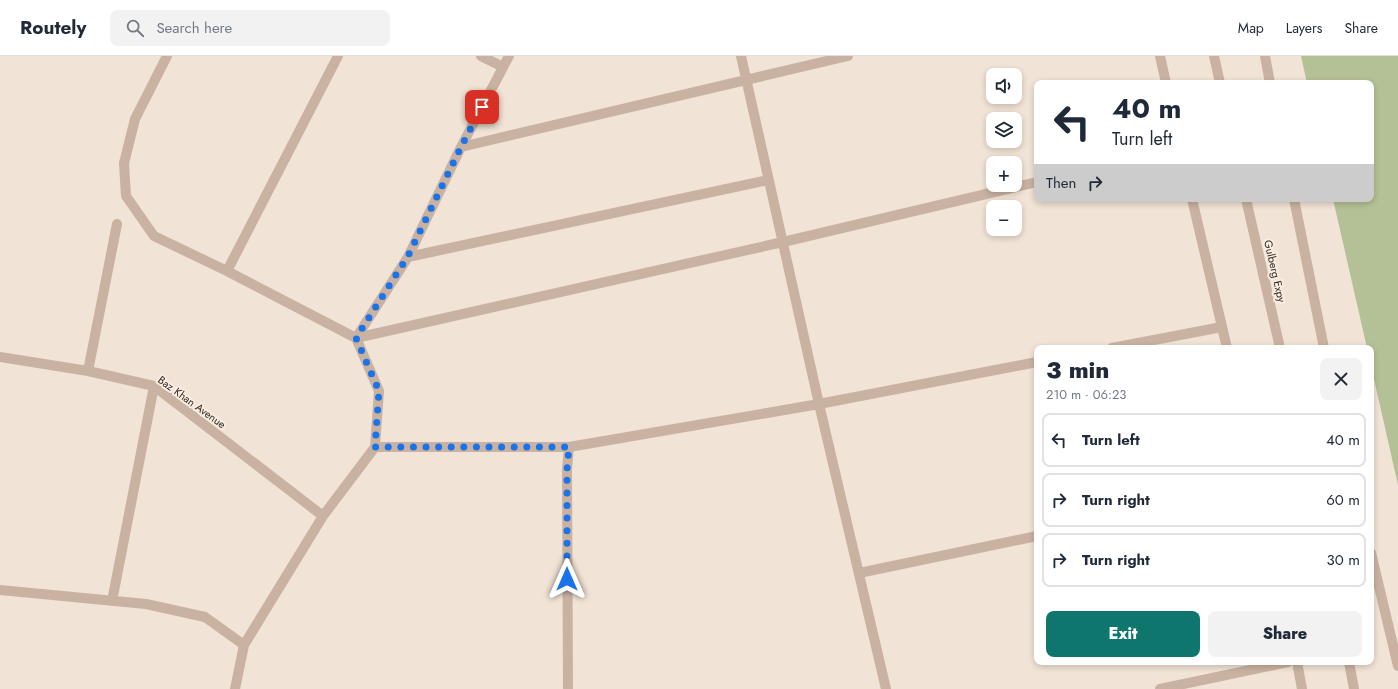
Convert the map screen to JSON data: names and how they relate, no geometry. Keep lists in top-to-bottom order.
{
  "streets": {
    "street": ["Gulberg Expy", "Baz Khan Avenue"]
  },
  "page": {
    "header": "Routely",
    "search": "Search here",
    "nav": ["Map", "Layers", "Share"],
    "map_buttons": ["+", "−"],
    "turn": ["40 m", "Turn left"],
    "then": "Then",
    "heading": ["3 min", "210 m · 06:23"],
    "list": [
      {
        "name": "Turn left",
        "value": "40 m"
      },
      {
        "name": "Turn right",
        "value": "60 m"
      },
      {
        "name": "Turn right",
        "value": "30 m"
      }
    ],
    "buttons": ["Exit", "Share"]
  }
}
